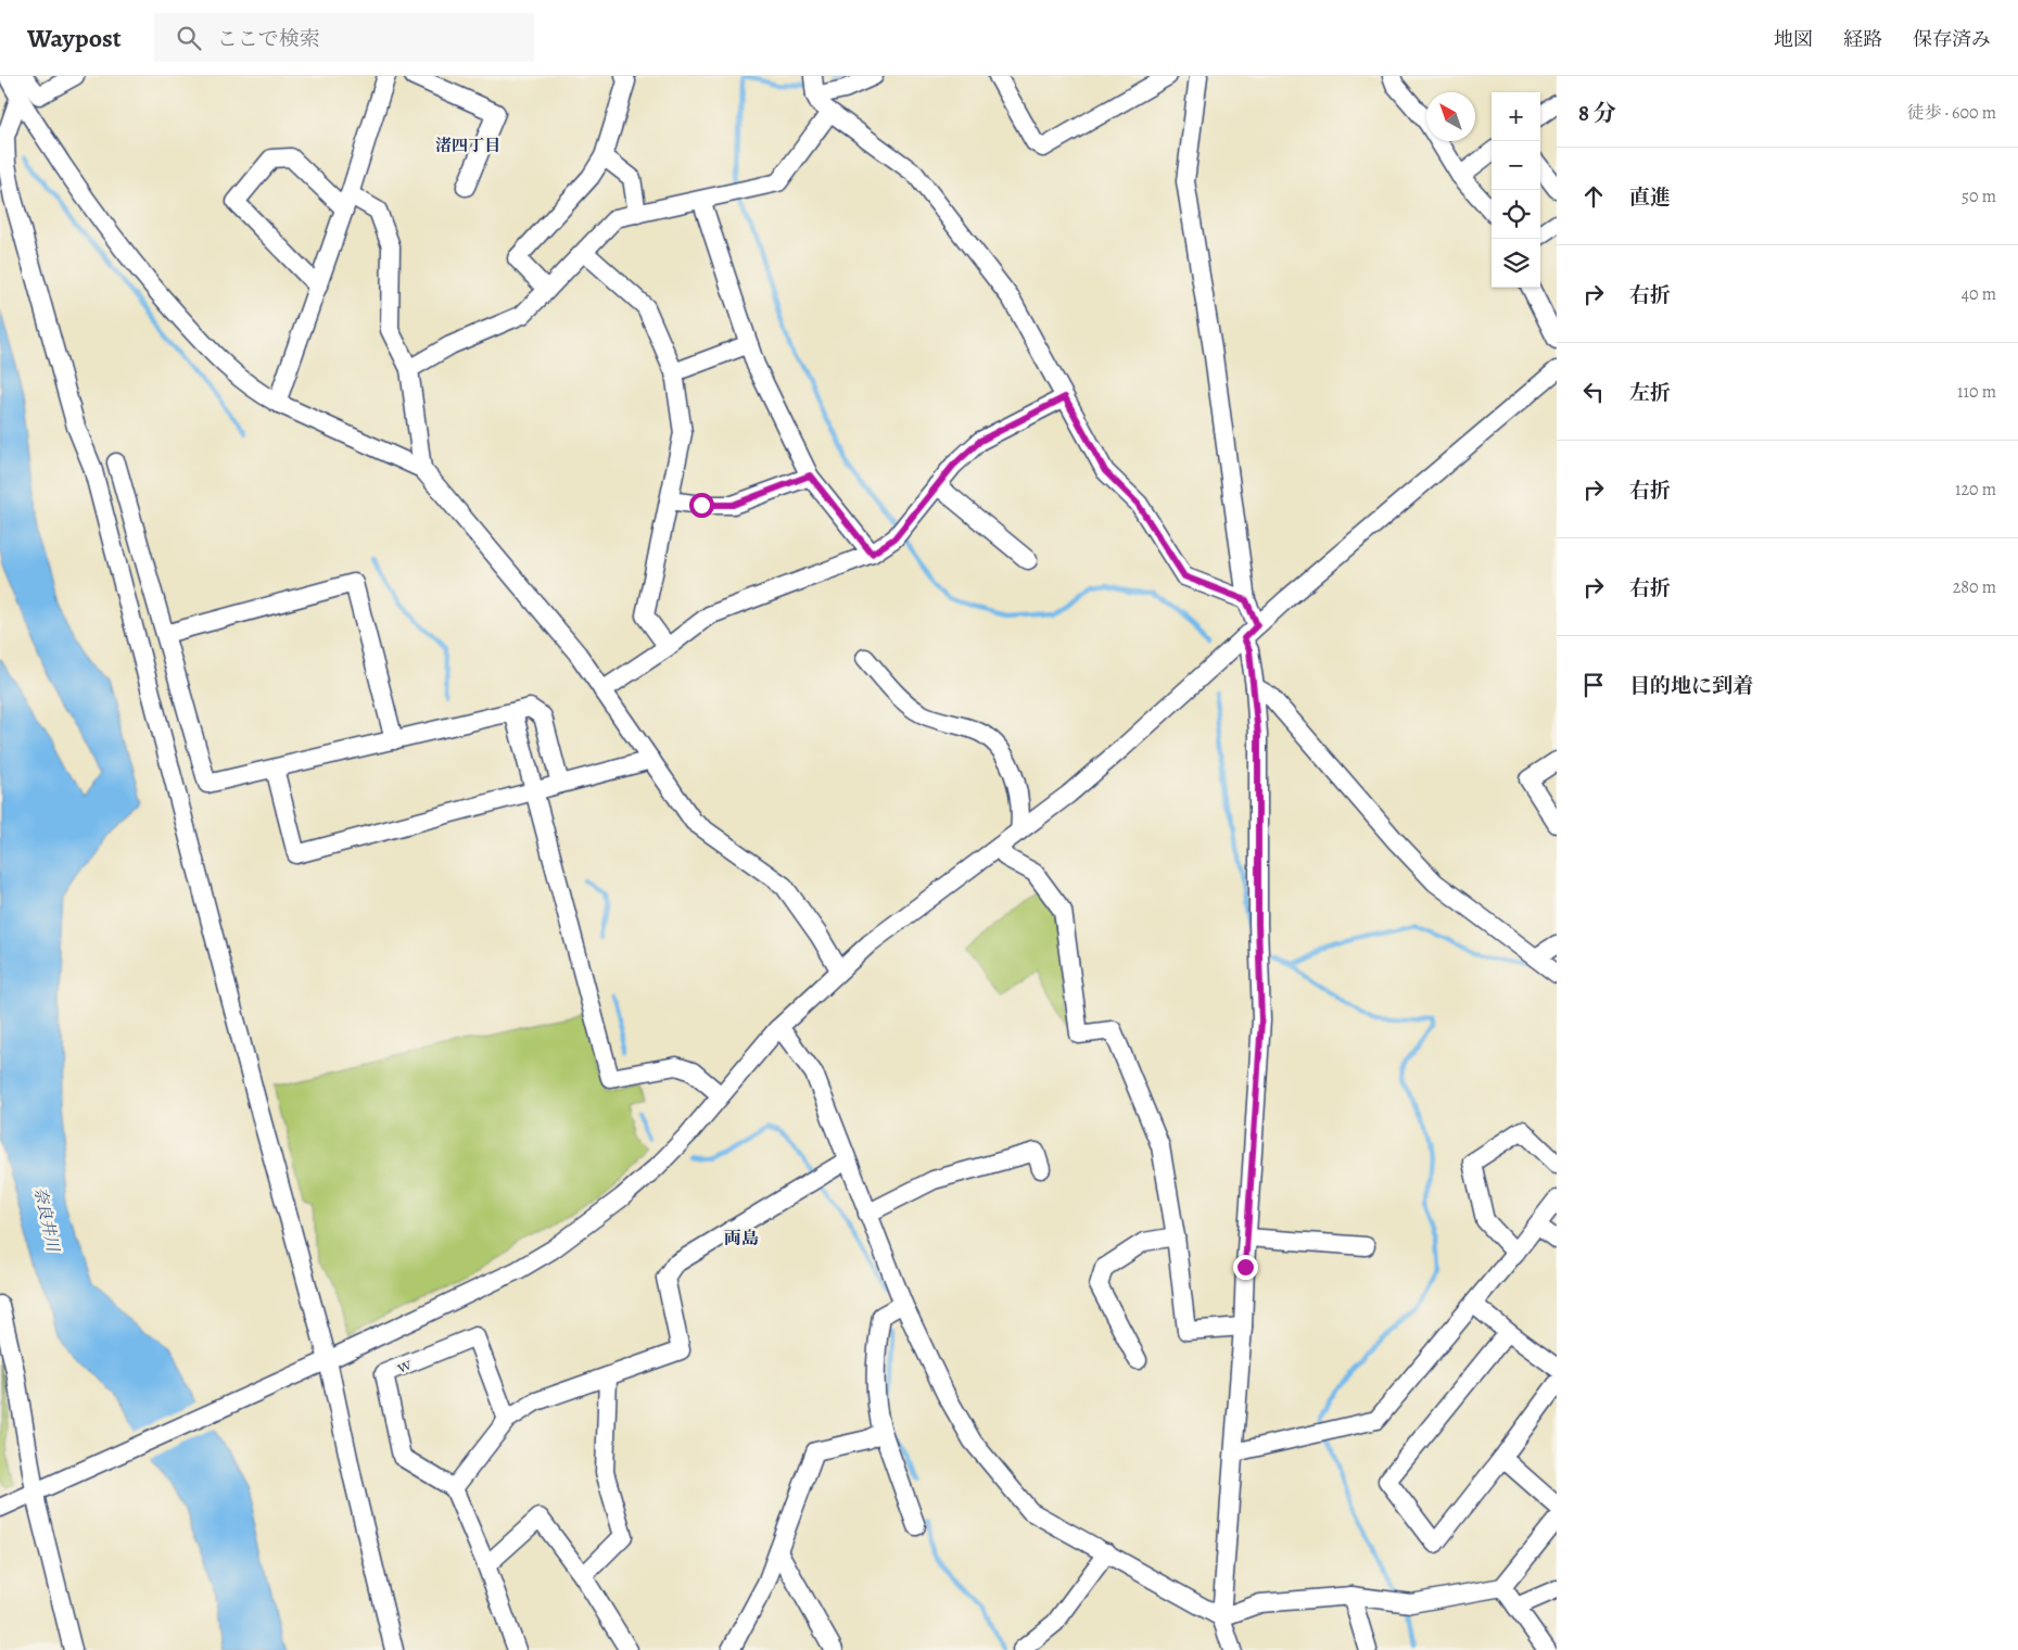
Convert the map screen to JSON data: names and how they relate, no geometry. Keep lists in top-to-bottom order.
{
  "streets": {
    "street": ["ｗ"]
  },
  "districts": ["渚四丁目", "両島"],
  "water": ["奈良井川"],
  "north": "top left",
  "page": {
    "header": "Waypost",
    "search": "ここで検索",
    "nav": ["地図", "経路", "保存済み"],
    "heading": ["8 分", "徒歩 · 600 m"],
    "map_buttons": ["+", "−"],
    "list": [
      ["直進", "50 m"],
      ["右折", "40 m"],
      ["左折", "110 m"],
      ["右折", "120 m"],
      ["右折", "280 m"],
      "目的地に到着"
    ]
  }
}
